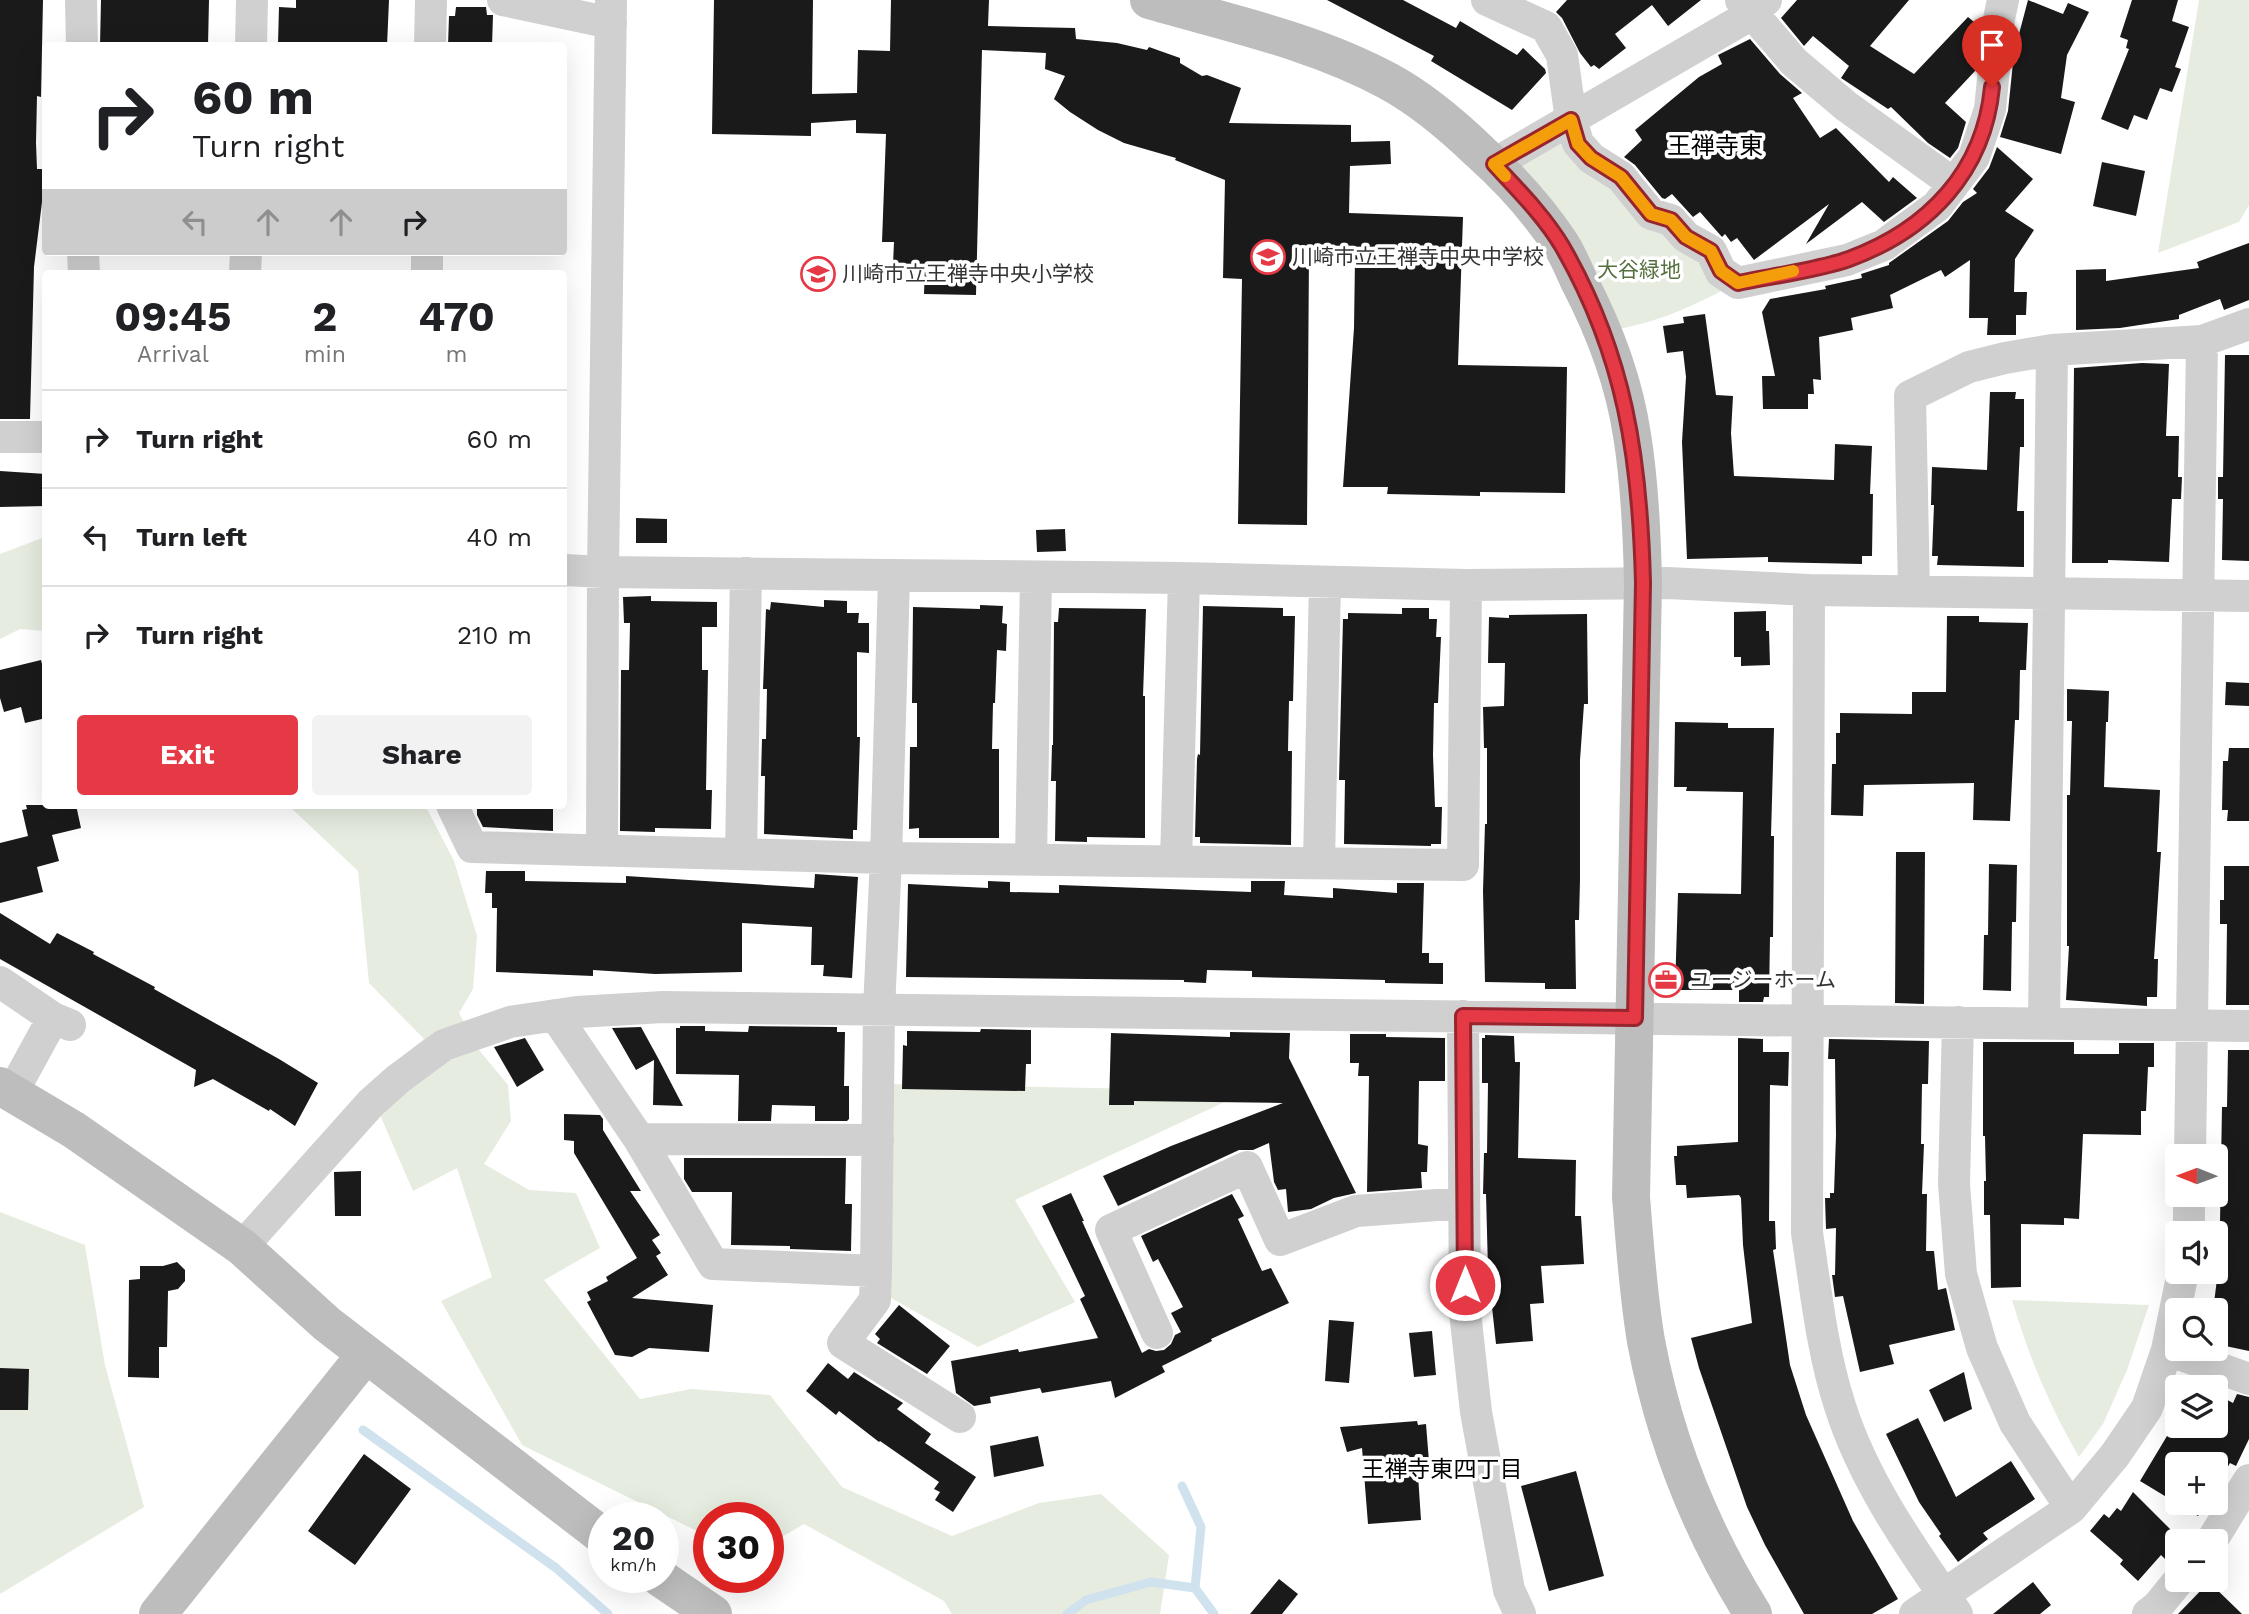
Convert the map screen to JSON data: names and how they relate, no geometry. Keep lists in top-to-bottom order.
{
  "districts": ["王禅寺東", "王禅寺東四丁目"],
  "parks": ["大谷緑地"],
  "places": {
    "school or university": ["川崎市立王禅寺中央中学校", "川崎市立王禅寺中央小学校"],
    "office": ["ユージーホーム"]
  },
  "north": "left",
  "page": {
    "turn": ["60 m", "Turn right"],
    "eta": [
      "09:45",
      "Arrival",
      "2",
      "min",
      "470",
      "m"
    ],
    "list": [
      {
        "name": "Turn right",
        "value": "60 m"
      },
      {
        "name": "Turn left",
        "value": "40 m"
      },
      {
        "name": "Turn right",
        "value": "210 m"
      }
    ],
    "buttons": ["Exit", "Share"],
    "map_buttons": ["+", "−"],
    "speed": "20 km/h",
    "limit": "30"
  }
}
